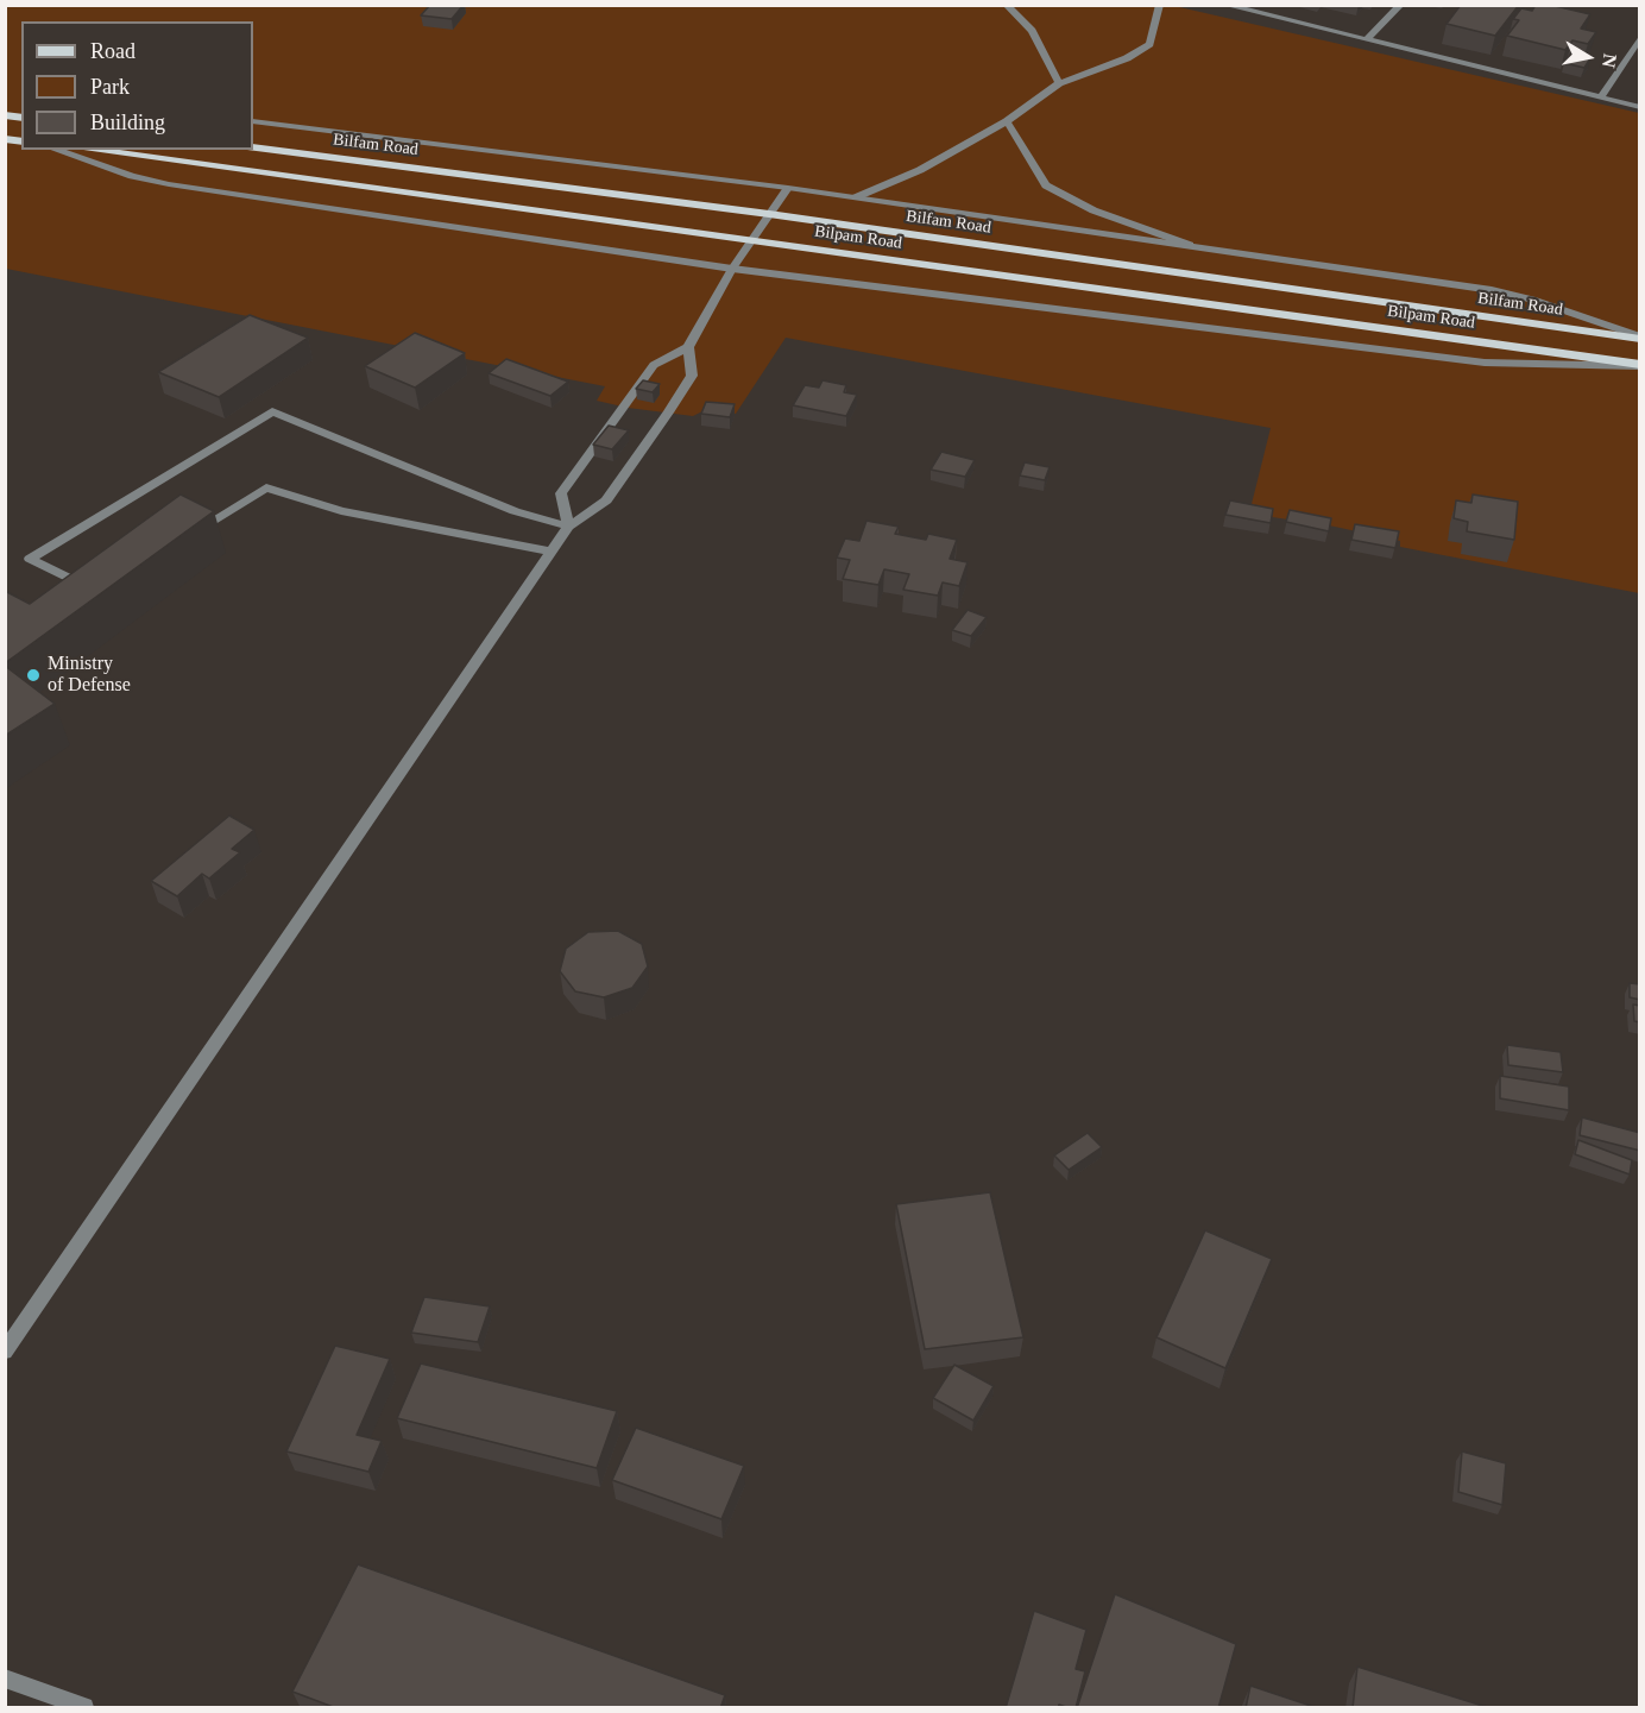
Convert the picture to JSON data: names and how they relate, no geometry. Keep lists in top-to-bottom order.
{
  "streets": {
    "main road": ["Bilfam Road", "Bilpam Road"]
  },
  "places": ["Ministry of Defense"],
  "legend": ["Road", "Park", "Building"],
  "north": "right"
}
